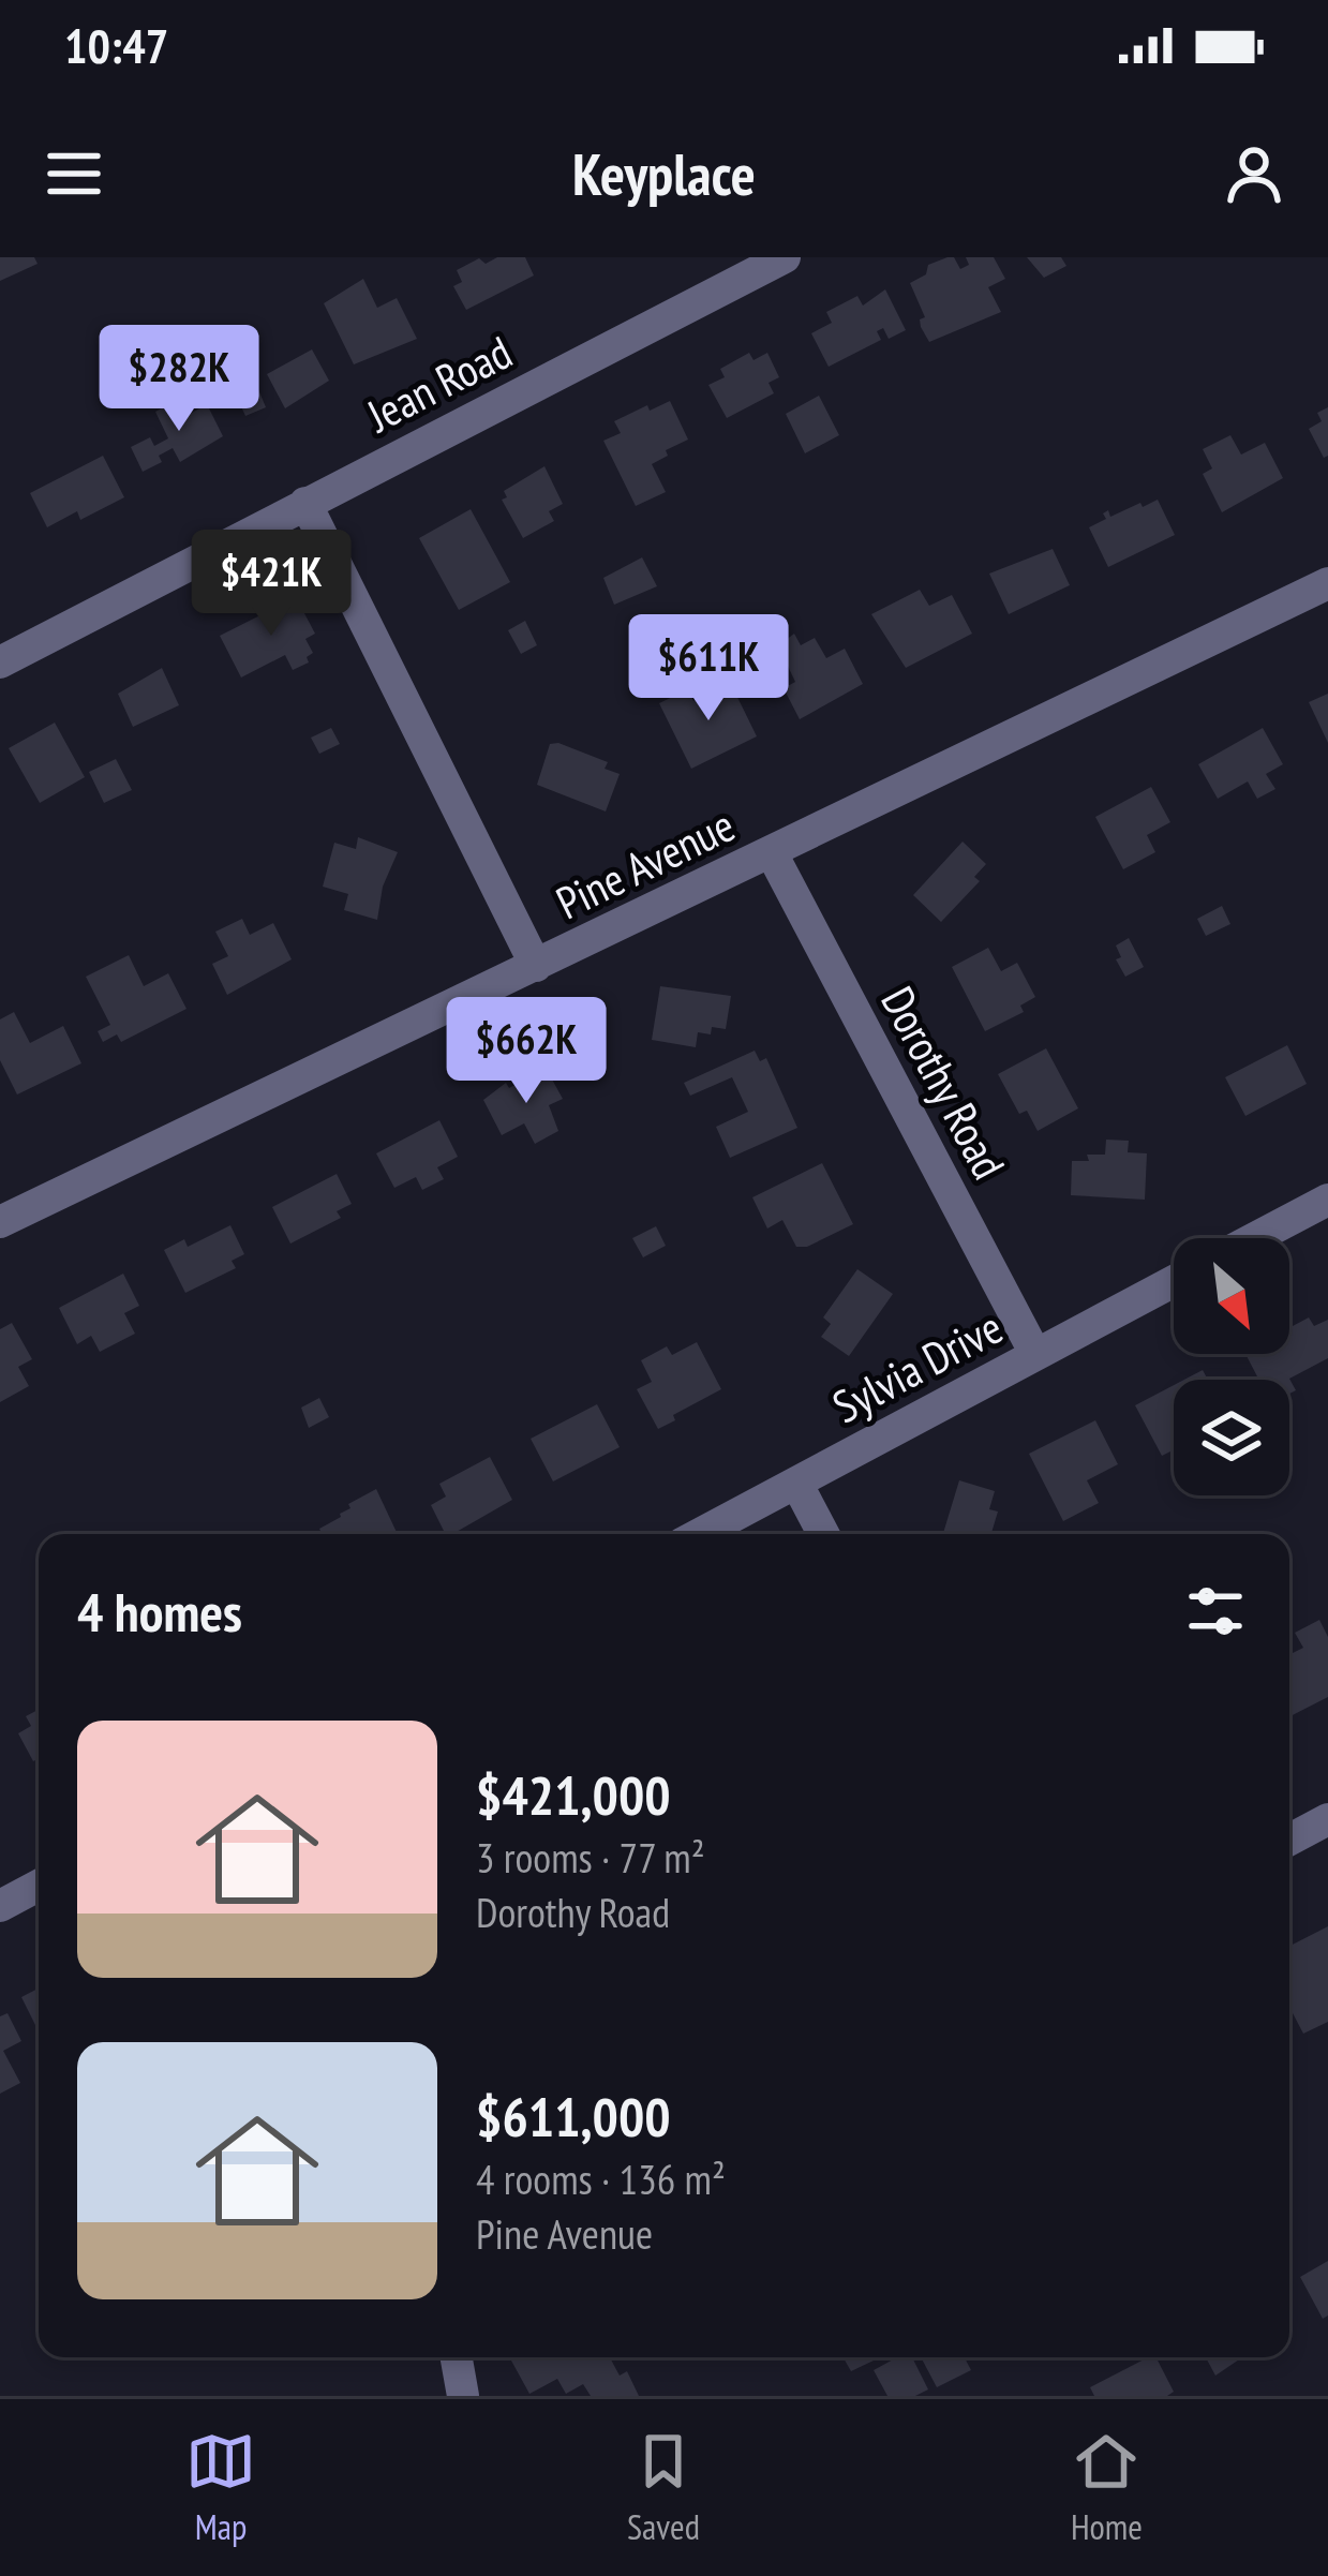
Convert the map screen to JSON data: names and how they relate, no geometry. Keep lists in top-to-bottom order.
{
  "streets": {
    "street": [
      "Jean Road",
      "Pine Avenue",
      "Dorothy Road",
      "Sylvia Drive"
    ]
  },
  "crossings": [
    ["Pine Avenue", "Dorothy Road"],
    ["Dorothy Road", "Sylvia Drive"]
  ],
  "north": "bottom right",
  "page": {
    "status": "10:47",
    "header": "Keyplace",
    "price": [
      "$282K",
      "$421K",
      "$611K",
      "$662K"
    ],
    "heading": "4 homes",
    "list": [
      {
        "name": "$421,000",
        "note": "3 rooms · 77 m² · Dorothy Road"
      },
      {
        "name": "$611,000",
        "note": "4 rooms · 136 m² · Pine Avenue"
      }
    ],
    "tabs": ["Map", "Saved", "Home"]
  }
}
